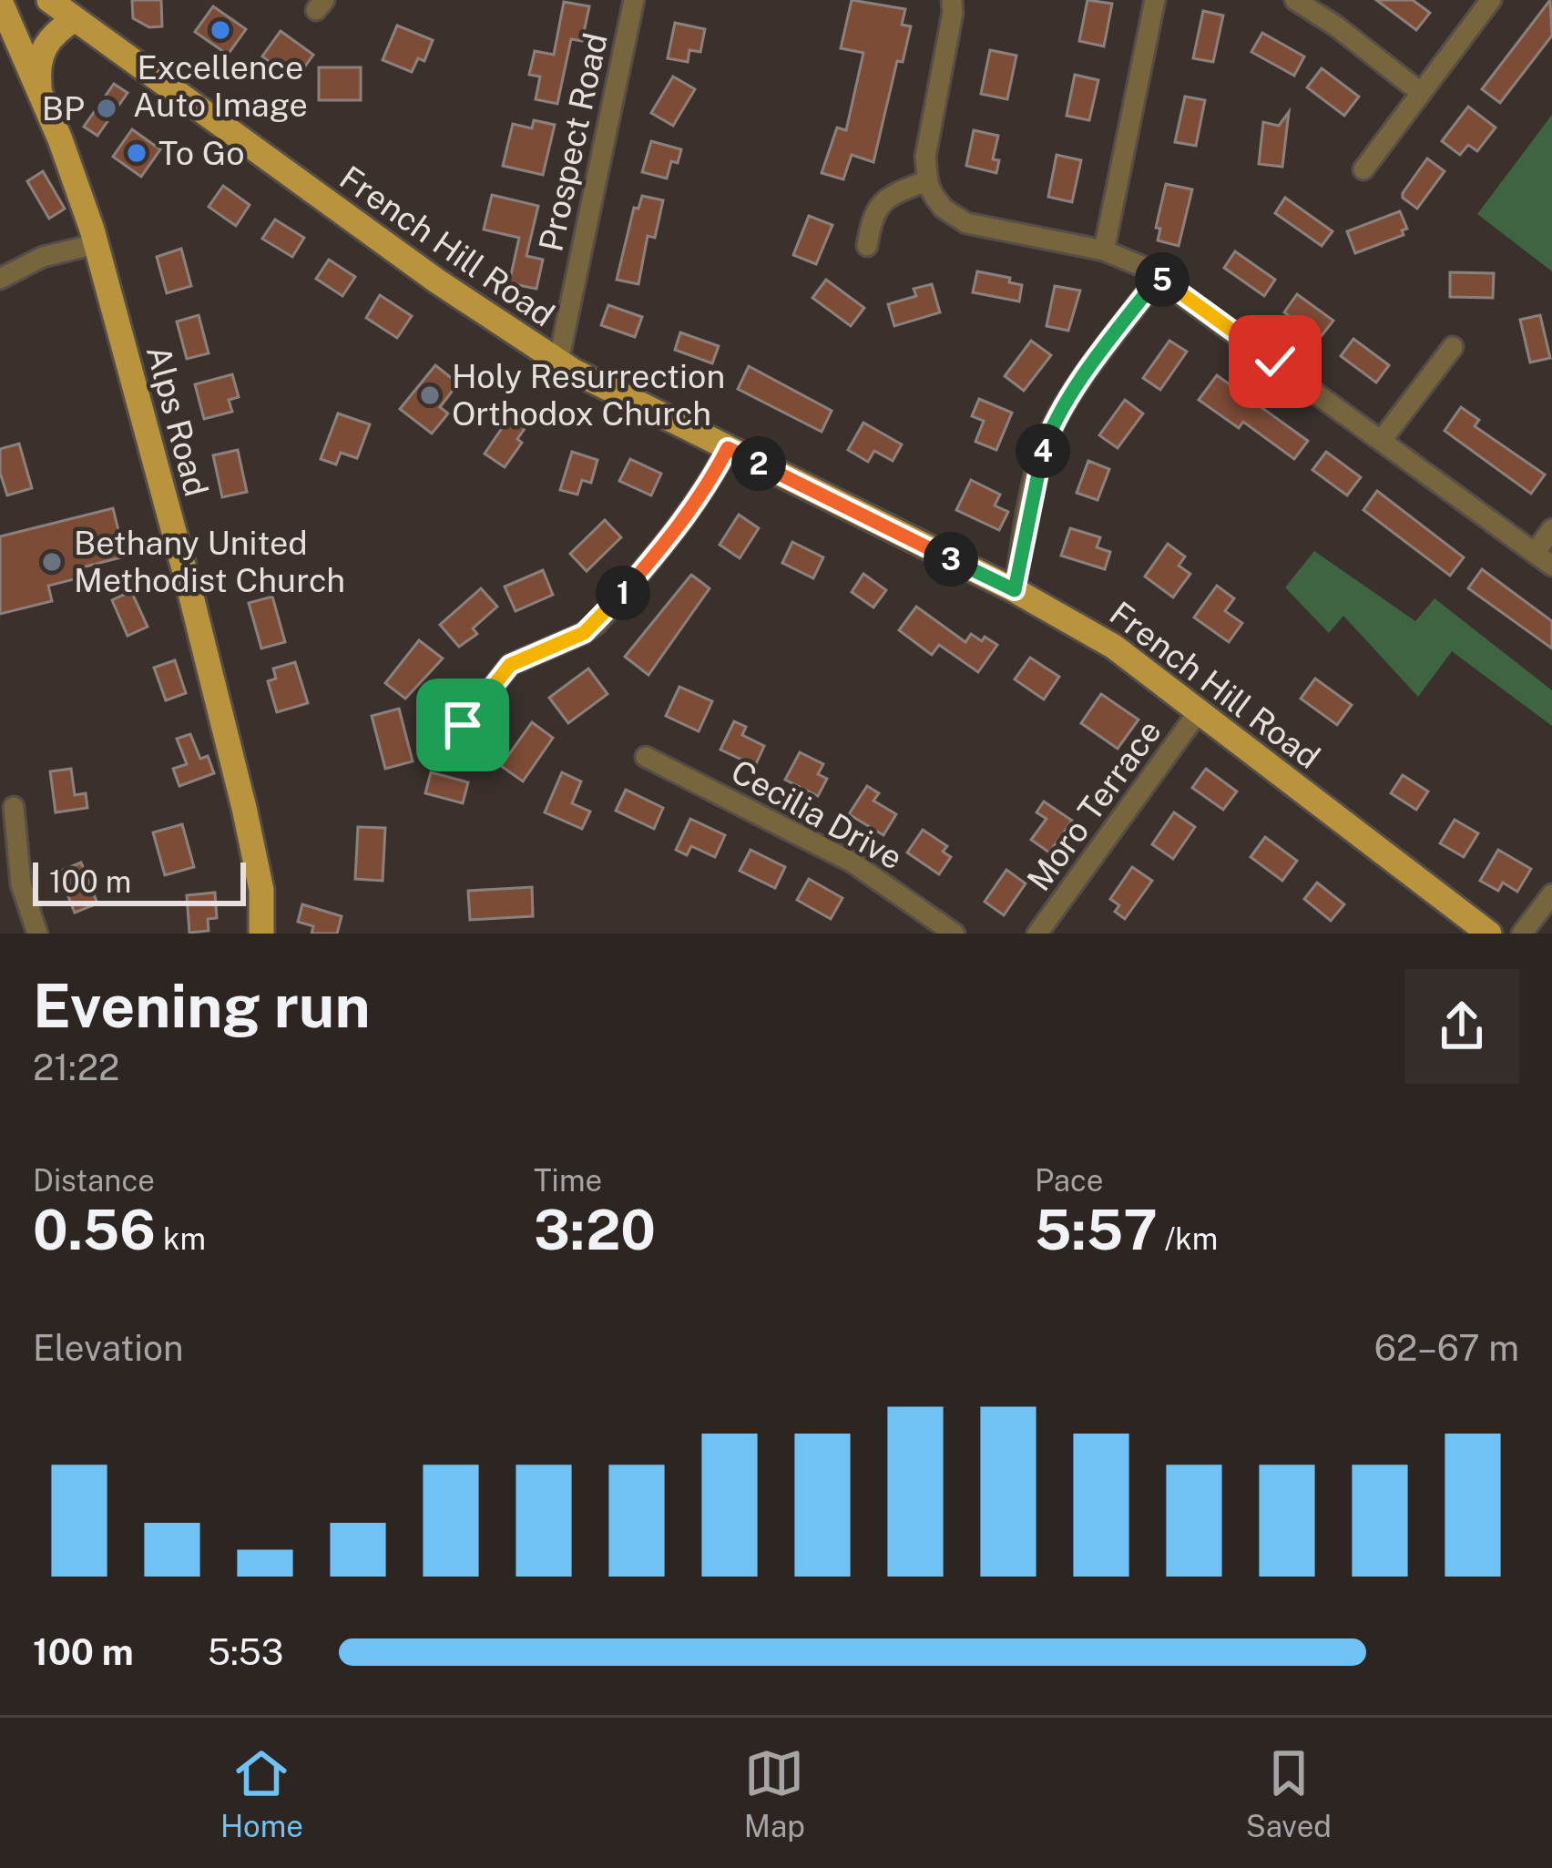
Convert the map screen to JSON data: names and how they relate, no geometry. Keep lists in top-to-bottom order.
{
  "streets": {
    "main road": ["French Hill Road", "Alps Road"],
    "street": ["Prospect Road", "Moro Terrace", "Cecilia Drive"]
  },
  "crossings": [
    ["Prospect Road", "French Hill Road"],
    ["French Hill Road", "Moro Terrace"]
  ],
  "places": [
    "Excellence Auto Image",
    "BP",
    "To Go",
    "Holy Resurrection Orthodox Church",
    "Bethany United Methodist Church"
  ],
  "scale_bar": "100 m",
  "page": {
    "pins": [
      "5",
      "4",
      "2",
      "3",
      "1"
    ],
    "scale": "100 m",
    "heading": ["Evening run", "21:22"],
    "stats": [
      ["Distance", "0.56 km"],
      ["Time", "3:20"],
      ["Pace", "5:57 /km"]
    ],
    "chart": ["Elevation", "62–67 m"],
    "list": [
      {
        "name": "100 m",
        "note": "5:53"
      }
    ],
    "tabs": ["Home", "Map", "Saved"]
  }
}
